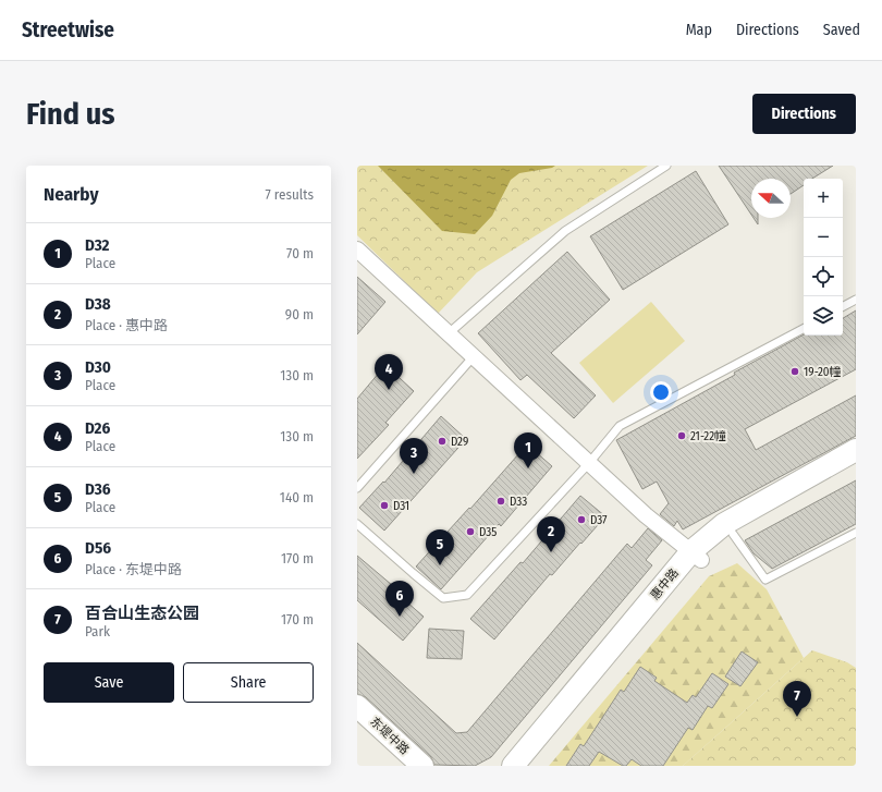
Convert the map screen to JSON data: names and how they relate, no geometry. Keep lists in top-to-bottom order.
{
  "streets": {
    "street": ["惠中路", "东堤中路"]
  },
  "places": [
    "19-20幢",
    "21-22幢",
    "D29",
    "D33",
    "D31",
    "D37",
    "D35"
  ],
  "north": "left",
  "page": {
    "header": "Streetwise",
    "nav": ["Map", "Directions", "Saved"],
    "buttons": [
      "Directions",
      ["Save", "Share"]
    ],
    "title": "Find us",
    "heading": ["Nearby", "7 results"],
    "map_buttons": ["+", "−"],
    "list": [
      {
        "mark": "1",
        "name": "D32",
        "note": "Place",
        "value": "70 m"
      },
      {
        "mark": "2",
        "name": "D38",
        "note": "Place · 惠中路",
        "value": "90 m"
      },
      {
        "mark": "3",
        "name": "D30",
        "note": "Place",
        "value": "130 m"
      },
      {
        "mark": "4",
        "name": "D26",
        "note": "Place",
        "value": "130 m"
      },
      {
        "mark": "5",
        "name": "D36",
        "note": "Place",
        "value": "140 m"
      },
      {
        "mark": "6",
        "name": "D56",
        "note": "Place · 东堤中路",
        "value": "170 m"
      },
      {
        "mark": "7",
        "name": "百合山生态公园",
        "note": "Park",
        "value": "170 m"
      }
    ],
    "pins": [
      "4",
      "1",
      "3",
      "2",
      "5",
      "6",
      "7"
    ]
  }
}
